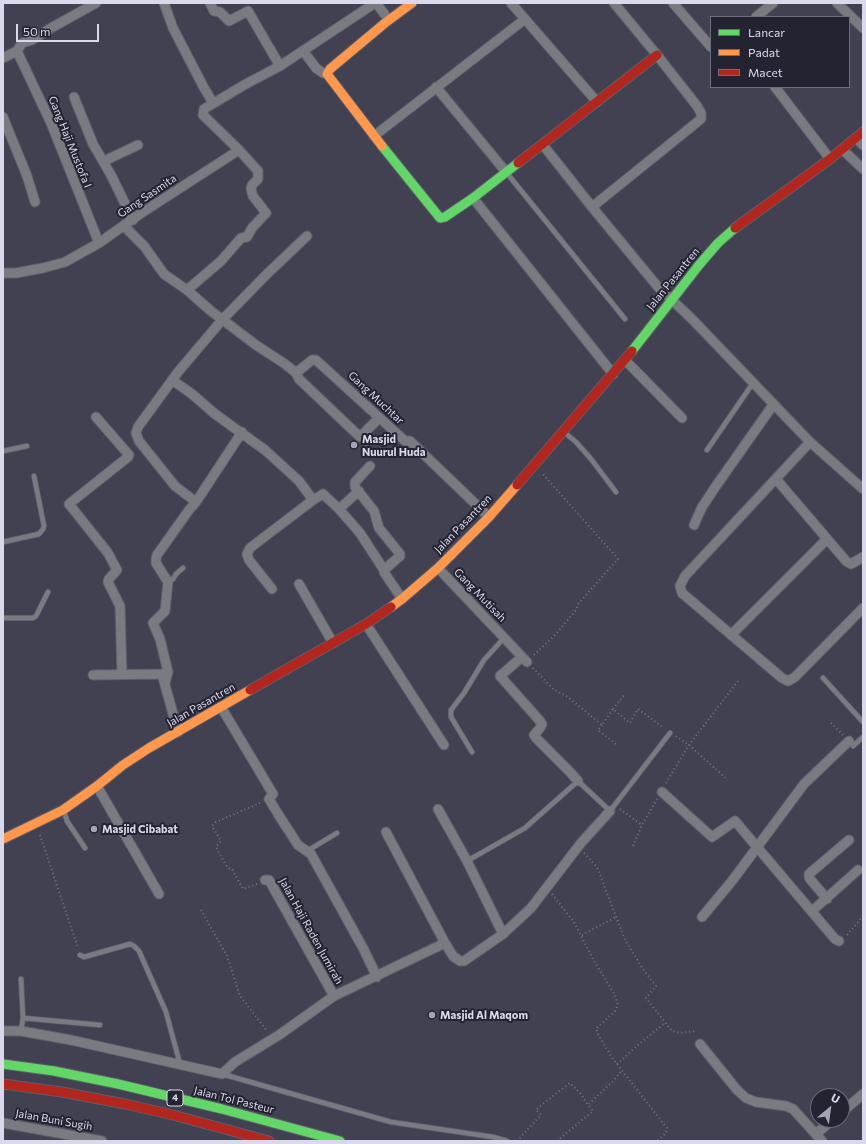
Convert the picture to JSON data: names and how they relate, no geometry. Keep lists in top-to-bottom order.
{
  "streets": {
    "main road": ["Jalan Pasantren", "4", "Jalan Tol Pasteur"],
    "street": [
      "Gang Haji Mustofa I",
      "Gang Sasmita",
      "Gang Muchtar",
      "Gang Mutisah",
      "Jalan Haji Raden Jumirah",
      "Jalan Buni Sugih"
    ]
  },
  "crossings": [
    ["Gang Haji Mustofa I", "Gang Sasmita"],
    ["Jalan Pasantren", "Gang Muchtar"],
    ["Jalan Pasantren", "Gang Mutisah"]
  ],
  "places": ["Masjid Nuurul Huda", "Masjid Cibabat", "Masjid Al Maqom"],
  "legend": ["Lancar", "Padat", "Macet"],
  "scale_bar": "50 m",
  "north": "top right"
}
